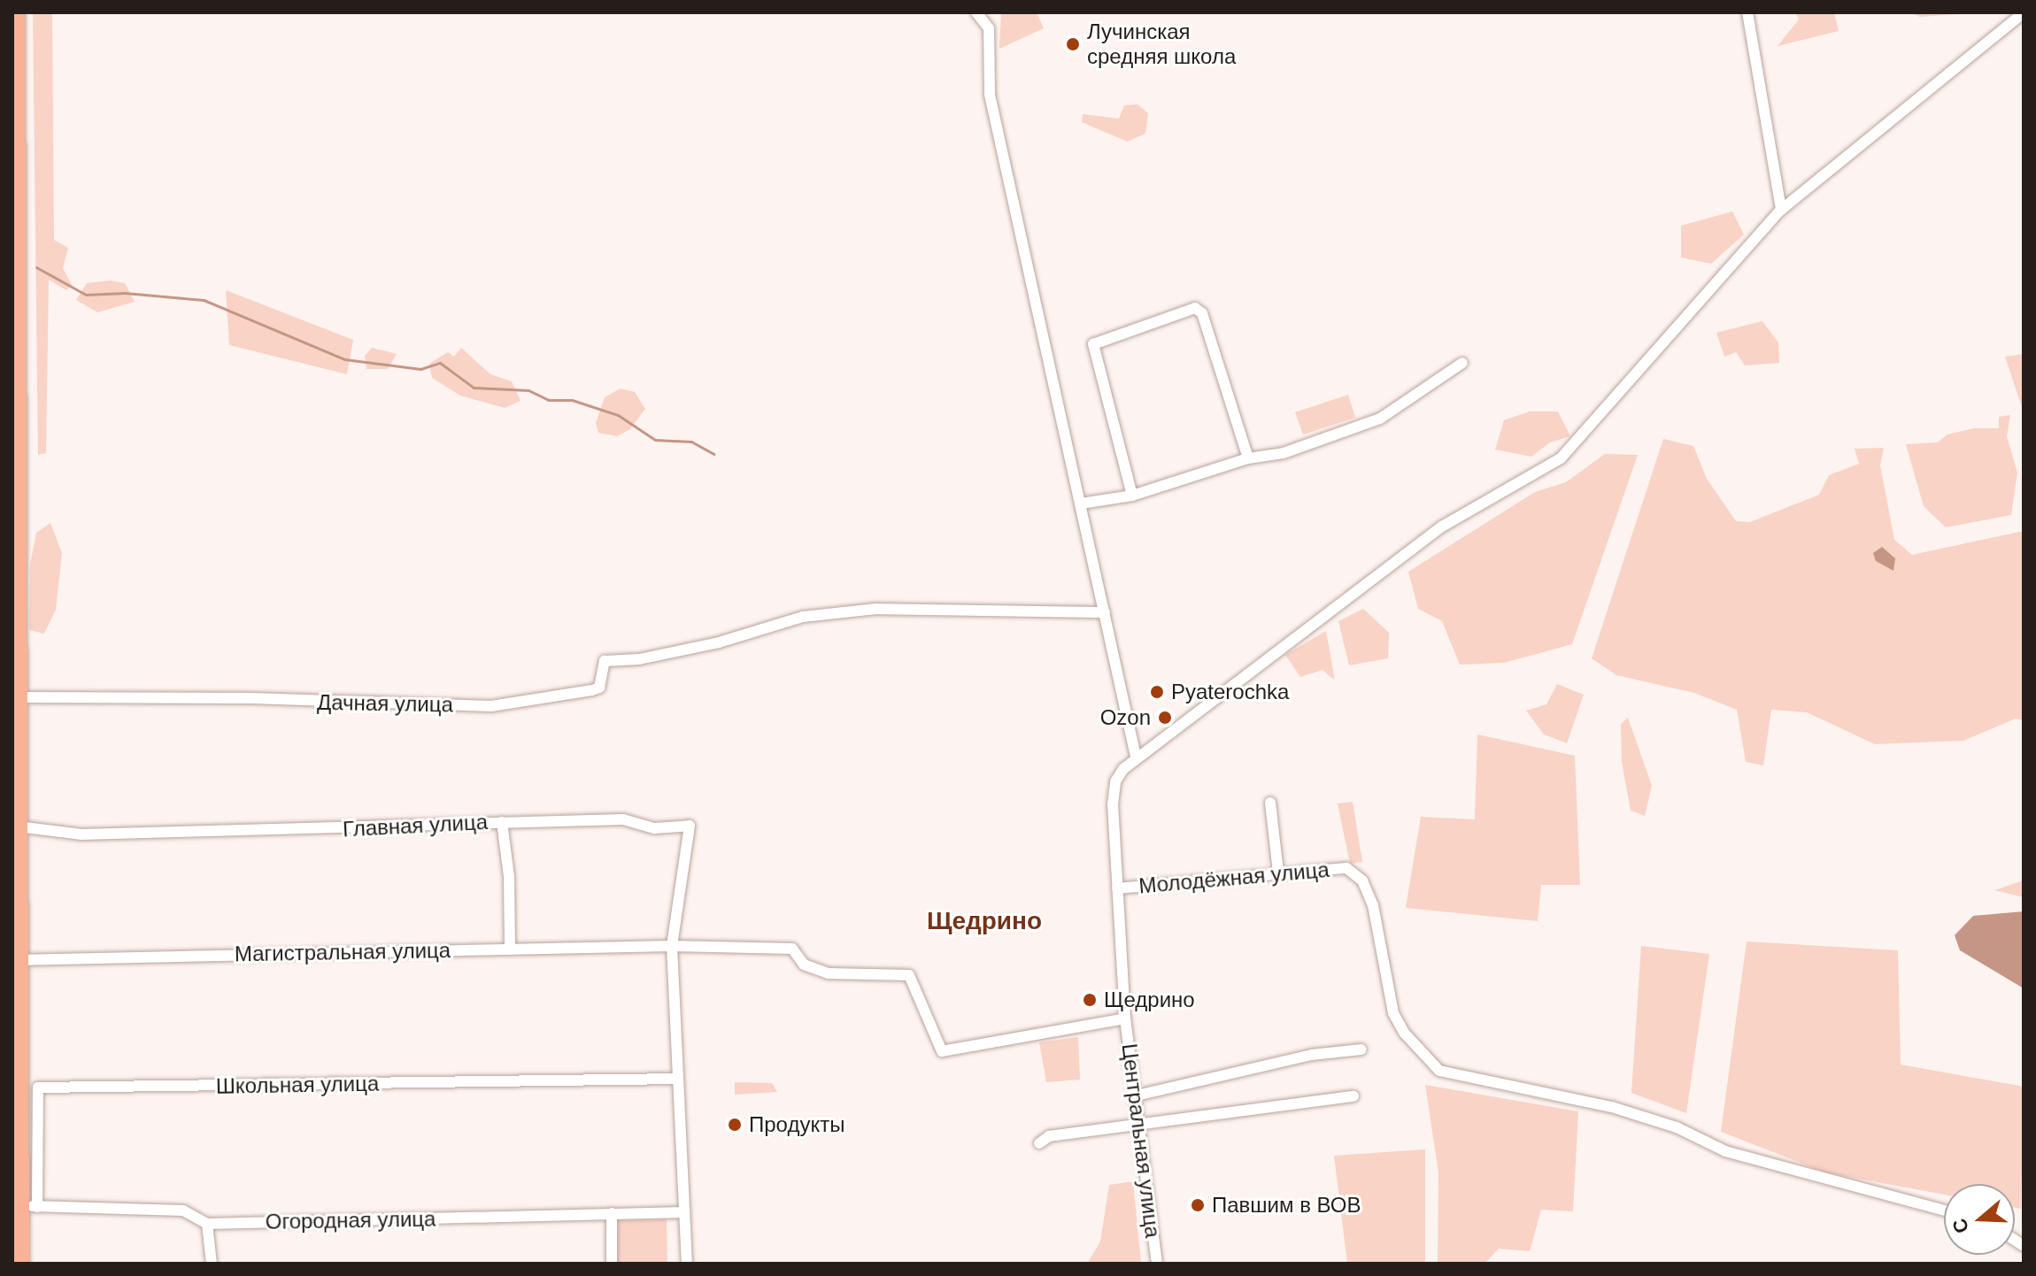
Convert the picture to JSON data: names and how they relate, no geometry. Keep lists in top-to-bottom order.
{
  "streets": {
    "street": [
      "Дачная улица",
      "Главная улица",
      "Молодёжная улица",
      "Магистральная улица",
      "Школьная улица",
      "Центральная улица",
      "Огородная улица"
    ]
  },
  "crossings": [
    ["Главная улица", "Магистральная улица"],
    ["Молодёжная улица", "Центральная улица"],
    ["Магистральная улица", "Центральная улица"],
    ["Школьная улица", "Огородная улица"]
  ],
  "districts": ["Щедрино"],
  "places": [
    "Лучинская средняя школа",
    "Pyaterochka",
    "Ozon",
    "Щедрино",
    "Продукты",
    "Павшим в ВОВ"
  ],
  "north": "left"
}
